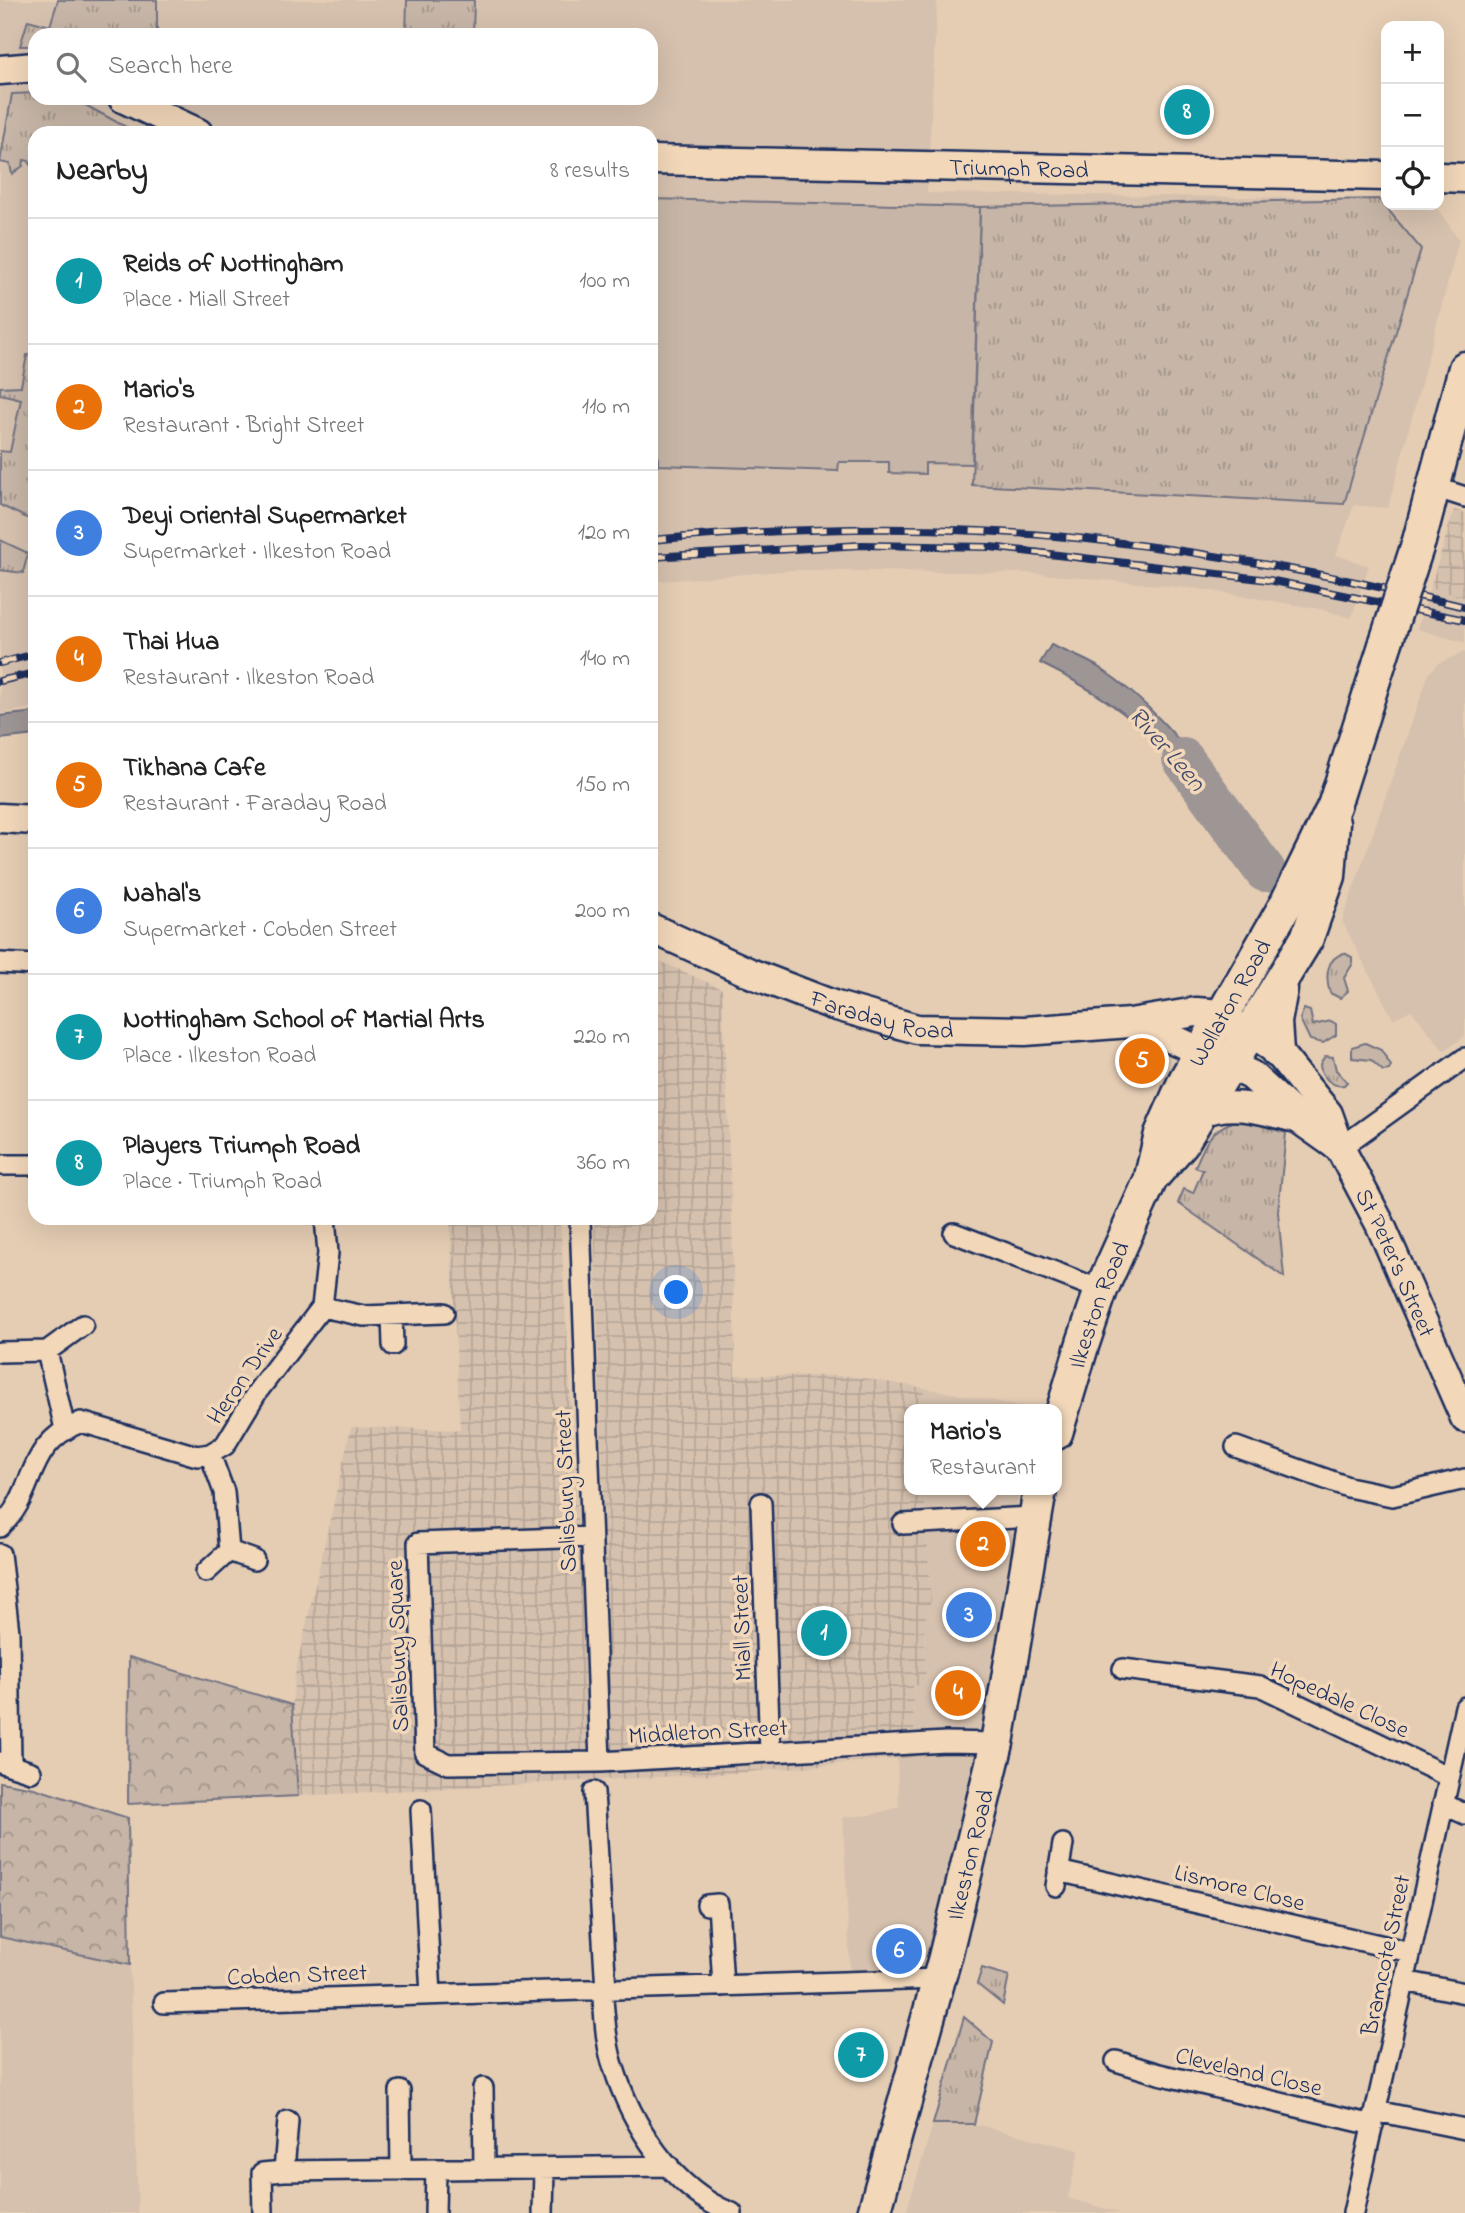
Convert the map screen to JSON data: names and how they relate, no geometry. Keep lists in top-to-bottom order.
{
  "streets": {
    "main road": ["Wollaton Road", "Ilkeston Road"],
    "street": [
      "Triumph Road",
      "Faraday Road",
      "St Peter's Street",
      "Heron Drive",
      "Salisbury Street",
      "Miall Street",
      "Salisbury Square",
      "Hopedale Close",
      "Middleton Street",
      "Lismore Close",
      "Bramcote Street",
      "Cobden Street",
      "Cleveland Close"
    ]
  },
  "crossings": [
    ["Wollaton Road", "Faraday Road"],
    ["Wollaton Road", "St Peter's Street"],
    ["Wollaton Road", "Ilkeston Road"],
    ["Faraday Road", "St Peter's Street"],
    ["Ilkeston Road", "Middleton Street"],
    ["Ilkeston Road", "Cobden Street"],
    ["Salisbury Street", "Salisbury Square"],
    ["Salisbury Street", "Middleton Street"],
    ["Miall Street", "Middleton Street"],
    ["Salisbury Square", "Middleton Street"],
    ["Hopedale Close", "Bramcote Street"],
    ["Lismore Close", "Bramcote Street"],
    ["Bramcote Street", "Cleveland Close"]
  ],
  "water": ["River Leen"],
  "page": {
    "map_buttons": ["+", "−"],
    "search": "Search here",
    "pins": [
      "8",
      "5",
      "2",
      "3",
      "1",
      "4",
      "6",
      "7"
    ],
    "heading": ["Nearby", "8 results"],
    "list": [
      {
        "mark": "1",
        "name": "Reids of Nottingham",
        "note": "Place · Miall Street",
        "value": "100 m"
      },
      {
        "mark": "2",
        "name": "Mario's",
        "note": "Restaurant · Bright Street",
        "value": "110 m"
      },
      {
        "mark": "3",
        "name": "Deyi Oriental Supermarket",
        "note": "Supermarket · Ilkeston Road",
        "value": "120 m"
      },
      {
        "mark": "4",
        "name": "Thai Hua",
        "note": "Restaurant · Ilkeston Road",
        "value": "140 m"
      },
      {
        "mark": "5",
        "name": "Tikhana Cafe",
        "note": "Restaurant · Faraday Road",
        "value": "150 m"
      },
      {
        "mark": "6",
        "name": "Nahal's",
        "note": "Supermarket · Cobden Street",
        "value": "200 m"
      },
      {
        "mark": "7",
        "name": "Nottingham School of Martial Arts",
        "note": "Place · Ilkeston Road",
        "value": "220 m"
      },
      {
        "mark": "8",
        "name": "Players Triumph Road",
        "note": "Place · Triumph Road",
        "value": "360 m"
      }
    ],
    "popup": ["Mario's", "Restaurant"]
  }
}
